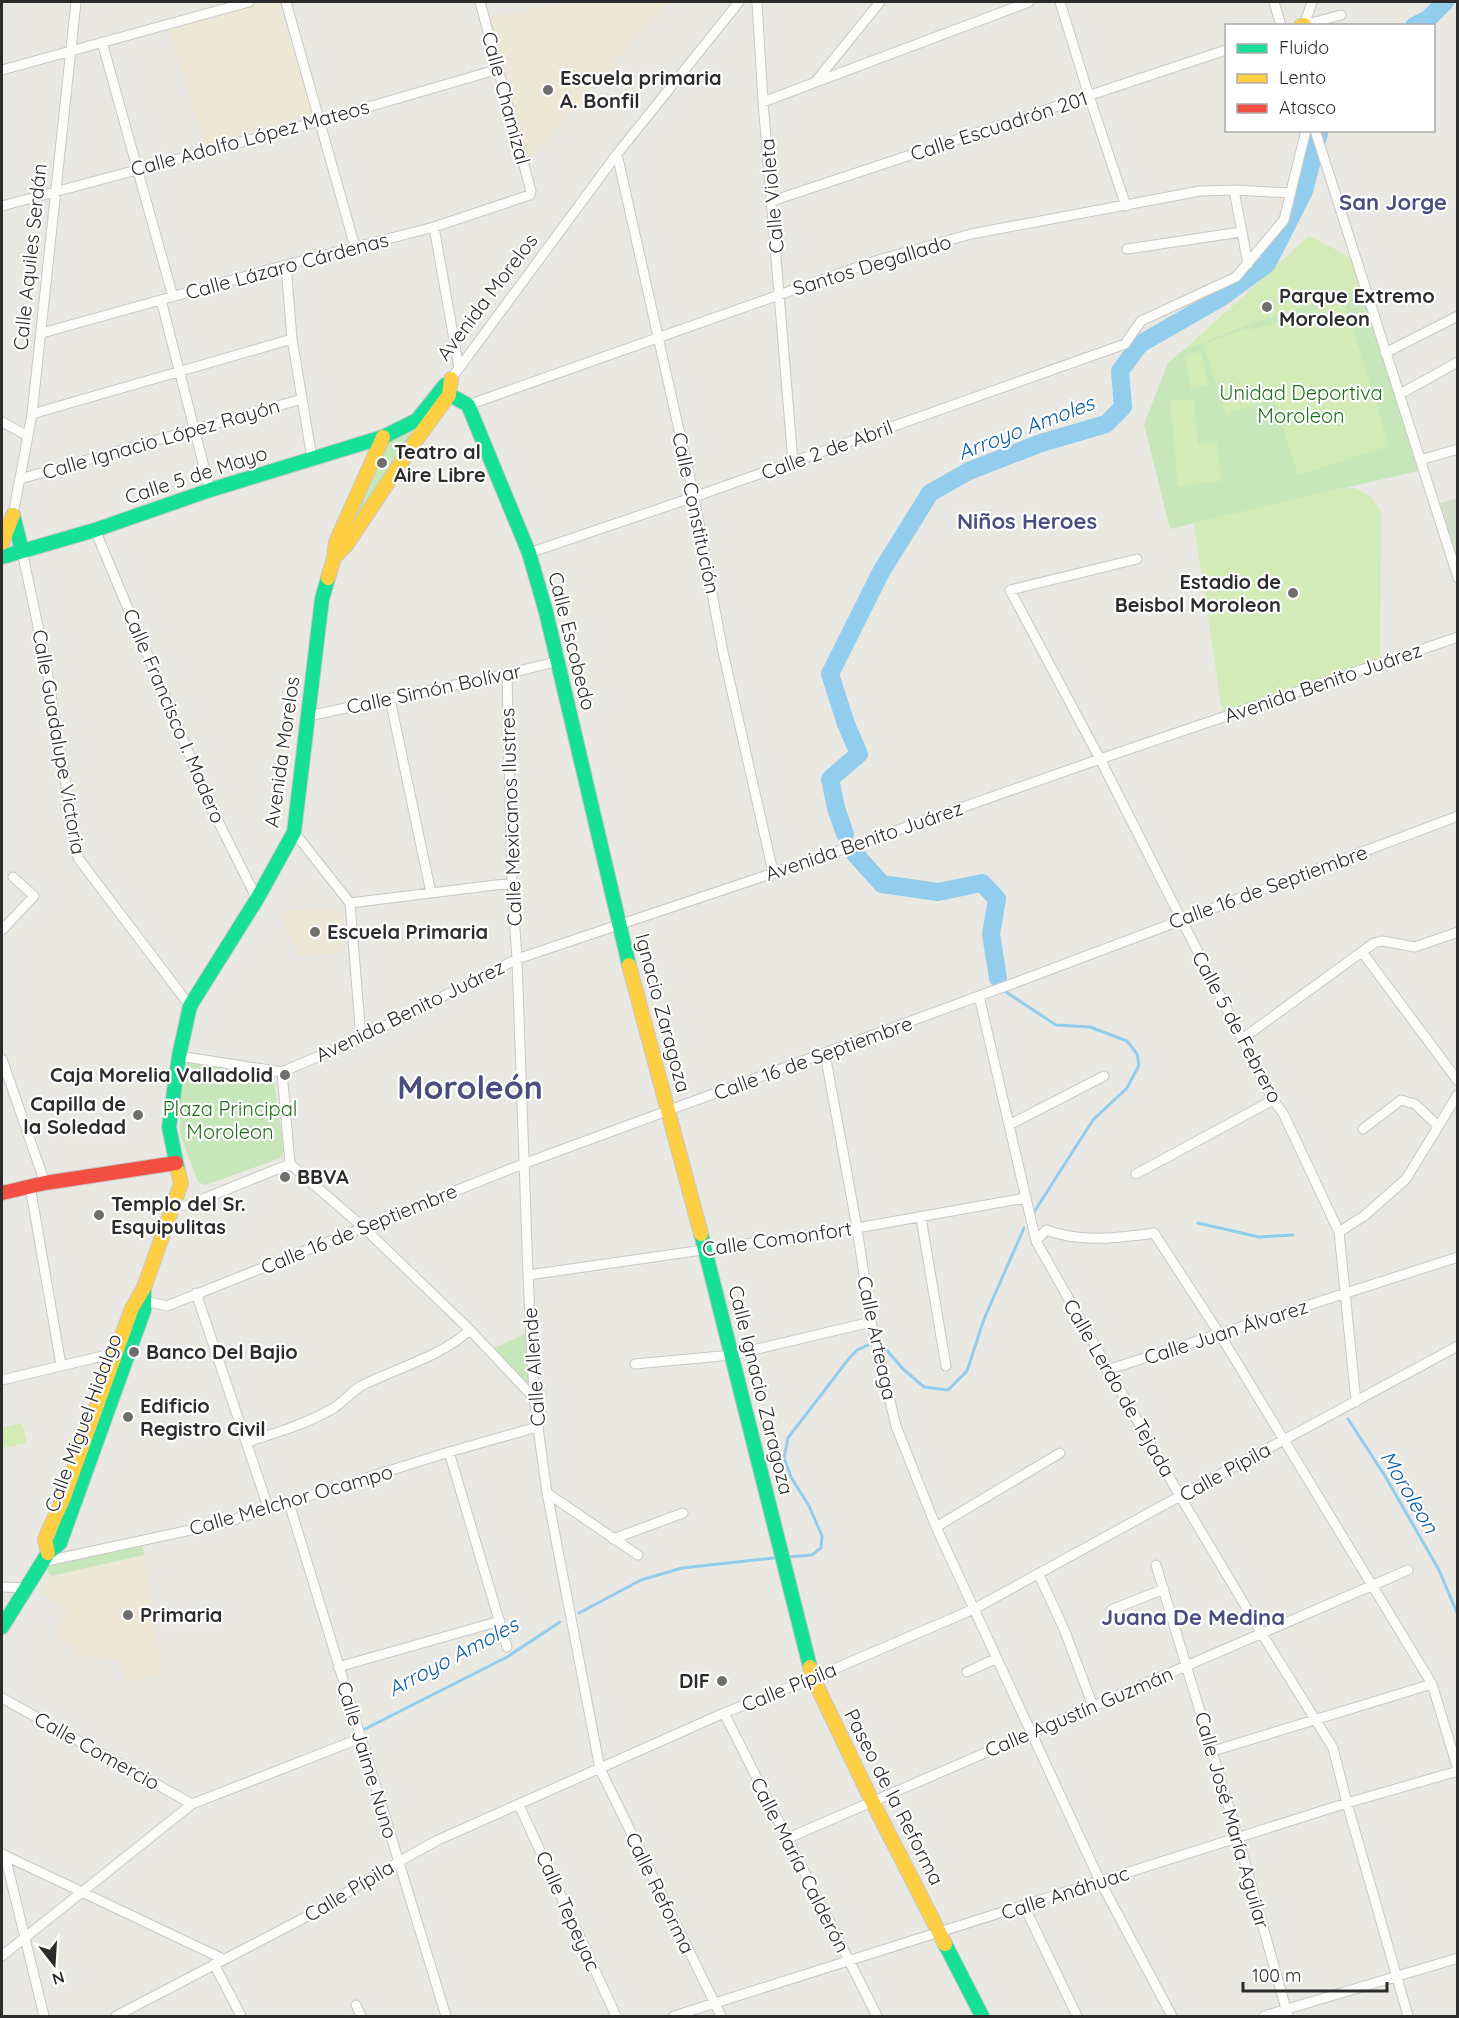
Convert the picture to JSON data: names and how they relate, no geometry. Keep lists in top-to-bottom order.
{
  "streets": {
    "street": [
      "Calle Chamizal",
      "Calle Escuadrón 201",
      "Calle Adolfo López Mateos",
      "Calle Violeta",
      "Calle Aquiles Serdán",
      "Santos Degallado",
      "Calle Lázaro Cárdenas",
      "Avenida Morelos",
      "Calle Ignacio López Rayón",
      "Calle 2 de Abril",
      "Calle 5 de Mayo",
      "Calle Constitución",
      "Calle Escobedo",
      "Avenida Benito Juárez",
      "Calle Simón Bolívar",
      "Calle Francisco I. Madero",
      "Calle Guadalupe Victoria",
      "Calle Mexicanos Ilustres",
      "Calle 16 de Septiembre",
      "Ignacio Zaragoza",
      "Calle 5 de Febrero",
      "Calle Comonfort",
      "Calle Juan Álvarez",
      "Calle Arteaga",
      "Calle Allende",
      "Calle Lerdo de Tejada",
      "Calle Ignacio Zaragoza",
      "Calle Miguel Hidalgo",
      "Calle Pípila",
      "Calle Melchor Ocampo",
      "Calle Agustín Guzmán",
      "Calle Comercio",
      "Calle Jaime Nuno",
      "Paseo de la Reforma",
      "Calle José María Aguilar",
      "Calle María Calderón",
      "Calle Reforma",
      "Calle Anáhuac",
      "Calle Tepeyac"
    ]
  },
  "crossings": [
    ["Calle Chamizal", "Calle Adolfo López Mateos"],
    ["Calle Chamizal", "Calle Lázaro Cárdenas"],
    ["Calle Escuadrón 201", "Calle Violeta"],
    ["Calle Adolfo López Mateos", "Calle Aquiles Serdán"],
    ["Calle Violeta", "Santos Degallado"],
    ["Calle Violeta", "Calle 2 de Abril"],
    ["Calle Aquiles Serdán", "Calle Lázaro Cárdenas"],
    ["Calle Aquiles Serdán", "Calle Ignacio López Rayón"],
    ["Calle Aquiles Serdán", "Calle 5 de Mayo"],
    ["Calle Aquiles Serdán", "Calle Guadalupe Victoria"],
    ["Santos Degallado", "Calle Constitución"],
    ["Santos Degallado", "Calle Escobedo"],
    ["Avenida Morelos", "Calle 5 de Mayo"],
    ["Avenida Morelos", "Calle Constitución"],
    ["Avenida Morelos", "Calle Simón Bolívar"],
    ["Avenida Morelos", "Calle Francisco I. Madero"],
    ["Avenida Morelos", "Calle Guadalupe Victoria"],
    ["Avenida Morelos", "Calle Miguel Hidalgo"],
    ["Calle 2 de Abril", "Calle Constitución"],
    ["Calle 2 de Abril", "Calle Escobedo"],
    ["Calle 5 de Mayo", "Calle Francisco I. Madero"],
    ["Calle 5 de Mayo", "Calle Guadalupe Victoria"],
    ["Calle Constitución", "Avenida Benito Juárez"],
    ["Calle Escobedo", "Avenida Benito Juárez"],
    ["Calle Escobedo", "Calle Simón Bolívar"],
    ["Calle Escobedo", "Ignacio Zaragoza"],
    ["Avenida Benito Juárez", "Calle Mexicanos Ilustres"],
    ["Avenida Benito Juárez", "Ignacio Zaragoza"],
    ["Avenida Benito Juárez", "Calle 5 de Febrero"],
    ["Avenida Benito Juárez", "Calle Allende"],
    ["Calle Simón Bolívar", "Calle Mexicanos Ilustres"],
    ["Calle Mexicanos Ilustres", "Calle Allende"],
    ["Calle 16 de Septiembre", "Ignacio Zaragoza"],
    ["Calle 16 de Septiembre", "Calle 5 de Febrero"],
    ["Calle 16 de Septiembre", "Calle Arteaga"],
    ["Calle 16 de Septiembre", "Calle Allende"],
    ["Calle 16 de Septiembre", "Calle Ignacio Zaragoza"],
    ["Calle 16 de Septiembre", "Calle Miguel Hidalgo"],
    ["Ignacio Zaragoza", "Calle Ignacio Zaragoza"],
    ["Calle 5 de Febrero", "Calle Juan Álvarez"],
    ["Calle 5 de Febrero", "Calle Pípila"],
    ["Calle Comonfort", "Calle Arteaga"],
    ["Calle Comonfort", "Calle Allende"],
    ["Calle Comonfort", "Calle Lerdo de Tejada"],
    ["Calle Comonfort", "Calle Ignacio Zaragoza"],
    ["Calle Juan Álvarez", "Calle Lerdo de Tejada"],
    ["Calle Arteaga", "Calle Pípila"],
    ["Calle Arteaga", "Calle Agustín Guzmán"],
    ["Calle Arteaga", "Calle Anáhuac"],
    ["Calle Allende", "Calle Pípila"],
    ["Calle Allende", "Calle Melchor Ocampo"],
    ["Calle Allende", "Calle Reforma"],
    ["Calle Lerdo de Tejada", "Calle Pípila"],
    ["Calle Lerdo de Tejada", "Calle Agustín Guzmán"],
    ["Calle Lerdo de Tejada", "Calle Anáhuac"],
    ["Calle Ignacio Zaragoza", "Calle Pípila"],
    ["Calle Ignacio Zaragoza", "Paseo de la Reforma"],
    ["Calle Miguel Hidalgo", "Calle Melchor Ocampo"],
    ["Calle Pípila", "Calle Jaime Nuno"],
    ["Calle Pípila", "Paseo de la Reforma"],
    ["Calle Pípila", "Calle María Calderón"],
    ["Calle Pípila", "Calle Reforma"],
    ["Calle Pípila", "Calle Tepeyac"],
    ["Calle Melchor Ocampo", "Calle Jaime Nuno"],
    ["Calle Agustín Guzmán", "Paseo de la Reforma"],
    ["Calle Agustín Guzmán", "Calle José María Aguilar"],
    ["Calle Agustín Guzmán", "Calle María Calderón"],
    ["Paseo de la Reforma", "Calle Anáhuac"],
    ["Calle José María Aguilar", "Calle Anáhuac"],
    ["Calle María Calderón", "Calle Anáhuac"],
    ["Calle Reforma", "Calle Anáhuac"]
  ],
  "districts": [
    "San Jorge",
    "Niños Heroes",
    "Moroleón",
    "Juana De Medina"
  ],
  "water": ["Arroyo Amoles", "Moroleon"],
  "parks": ["Unidad Deportiva Moroleon", "Plaza Principal Moroleon"],
  "places": [
    "Escuela primaria A. Bonfil",
    "Parque Extremo Moroleon",
    "Teatro al Aire Libre",
    "Estadio de Beisbol Moroleon",
    "Escuela Primaria",
    "Caja Morelia Valladolid",
    "Capilla de la Soledad",
    "BBVA",
    "Templo del Sr. Esquipulitas",
    "Banco Del Bajio",
    "Edificio Registro Civil",
    "Primaria",
    "DIF"
  ],
  "legend": ["Fluido", "Lento", "Atasco"],
  "scale_bar": "100 m",
  "north": "bottom"
}
